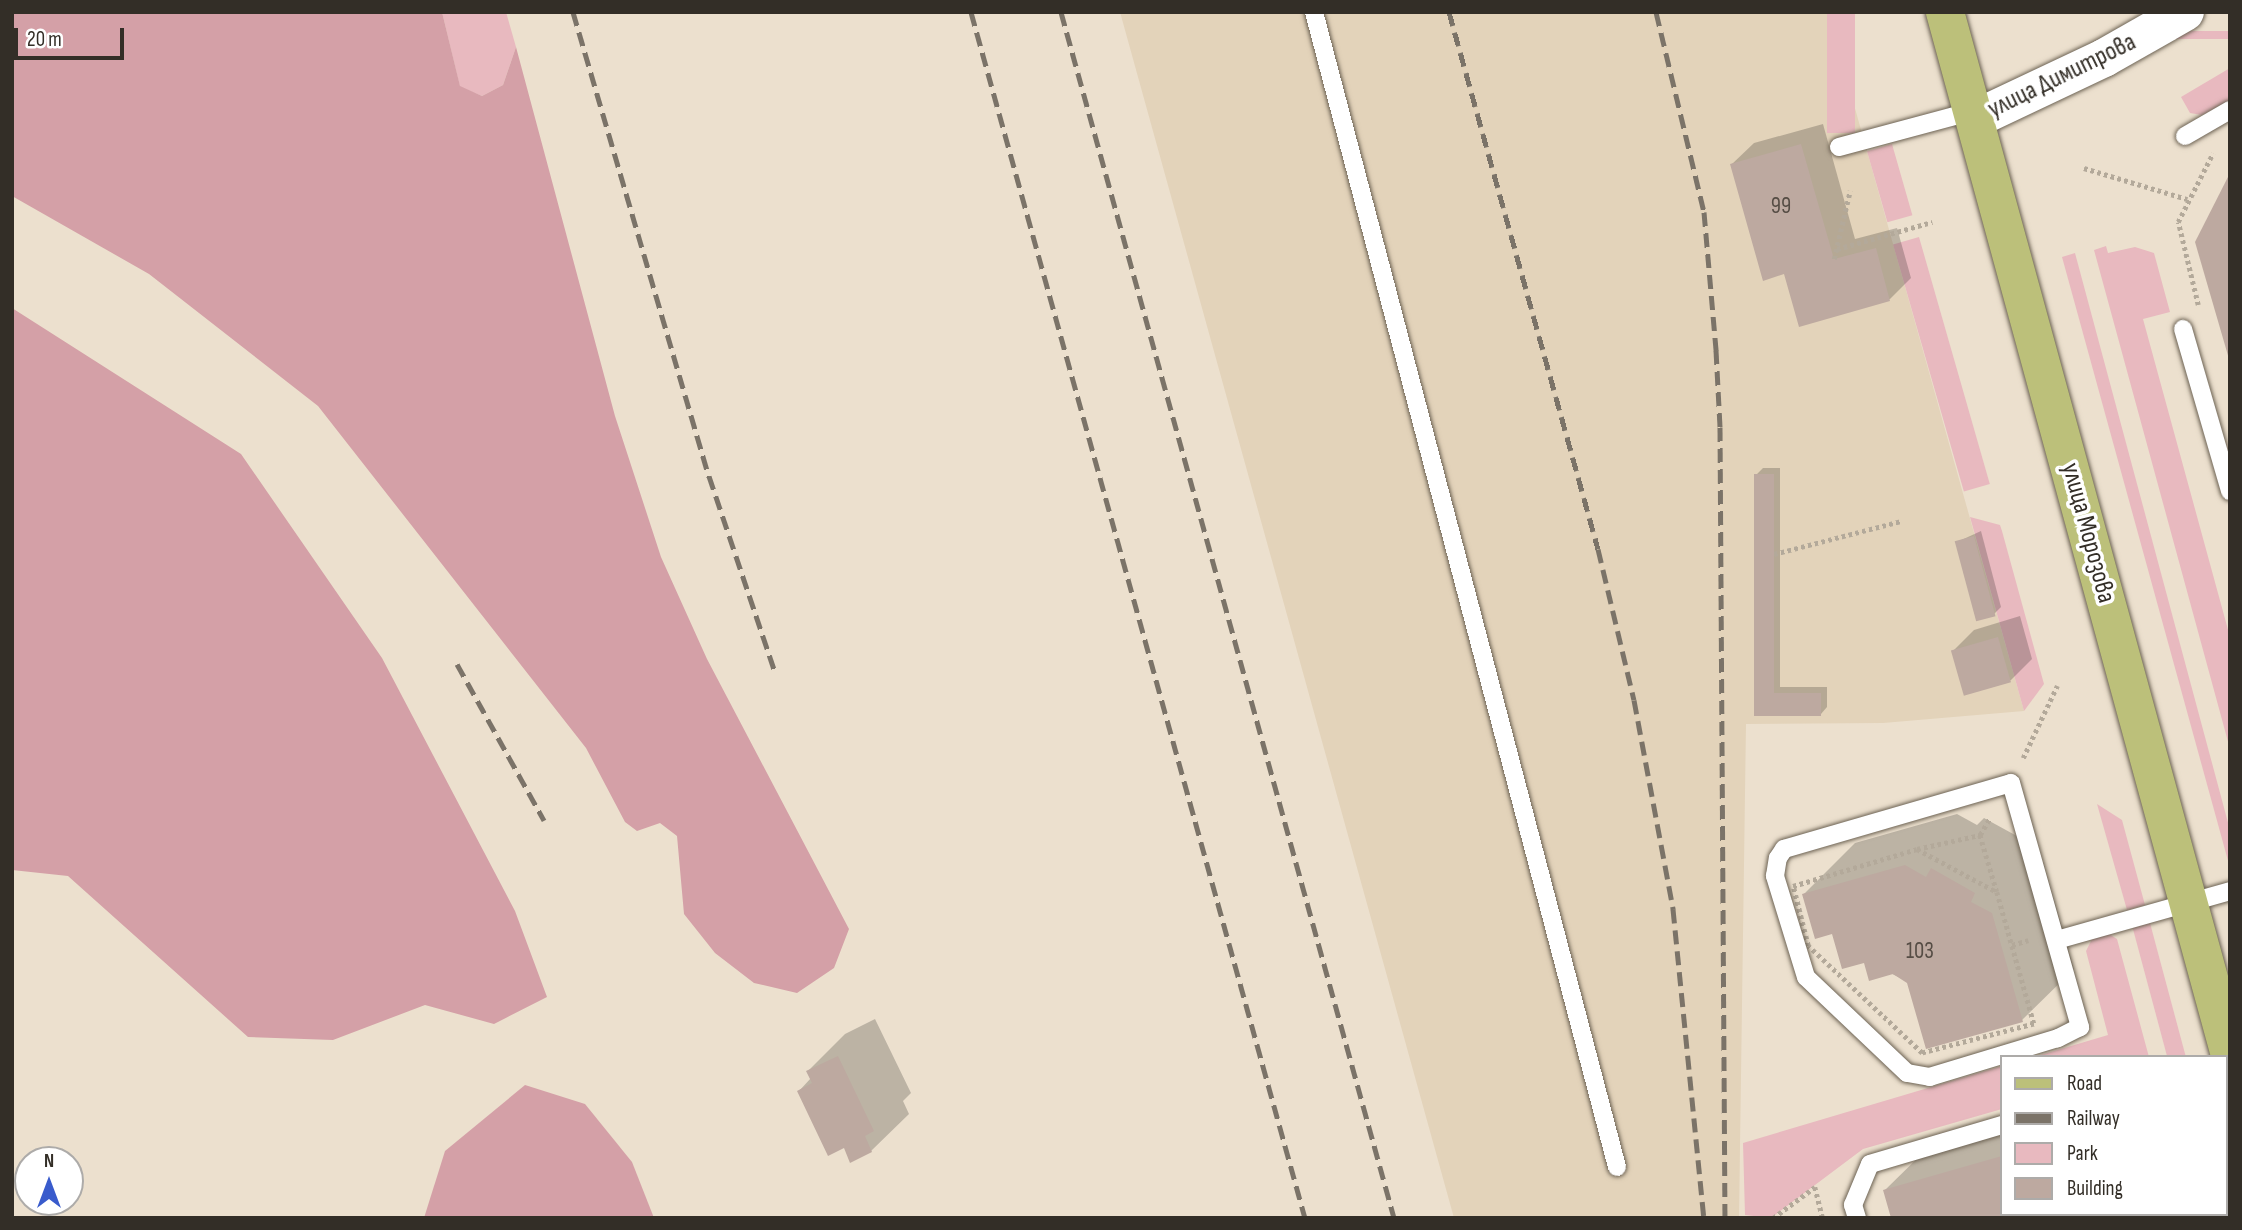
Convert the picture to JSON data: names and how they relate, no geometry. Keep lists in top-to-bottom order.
{
  "streets": {
    "main road": ["улица Морозова"],
    "street": ["улица Димитрова"]
  },
  "crossings": [
    ["улица Димитрова", "улица Морозова"]
  ],
  "house_numbers": ["99", "103"],
  "legend": [
    "Road",
    "Railway",
    "Park",
    "Building"
  ],
  "scale_bar": "20 m",
  "north": "top"
}
